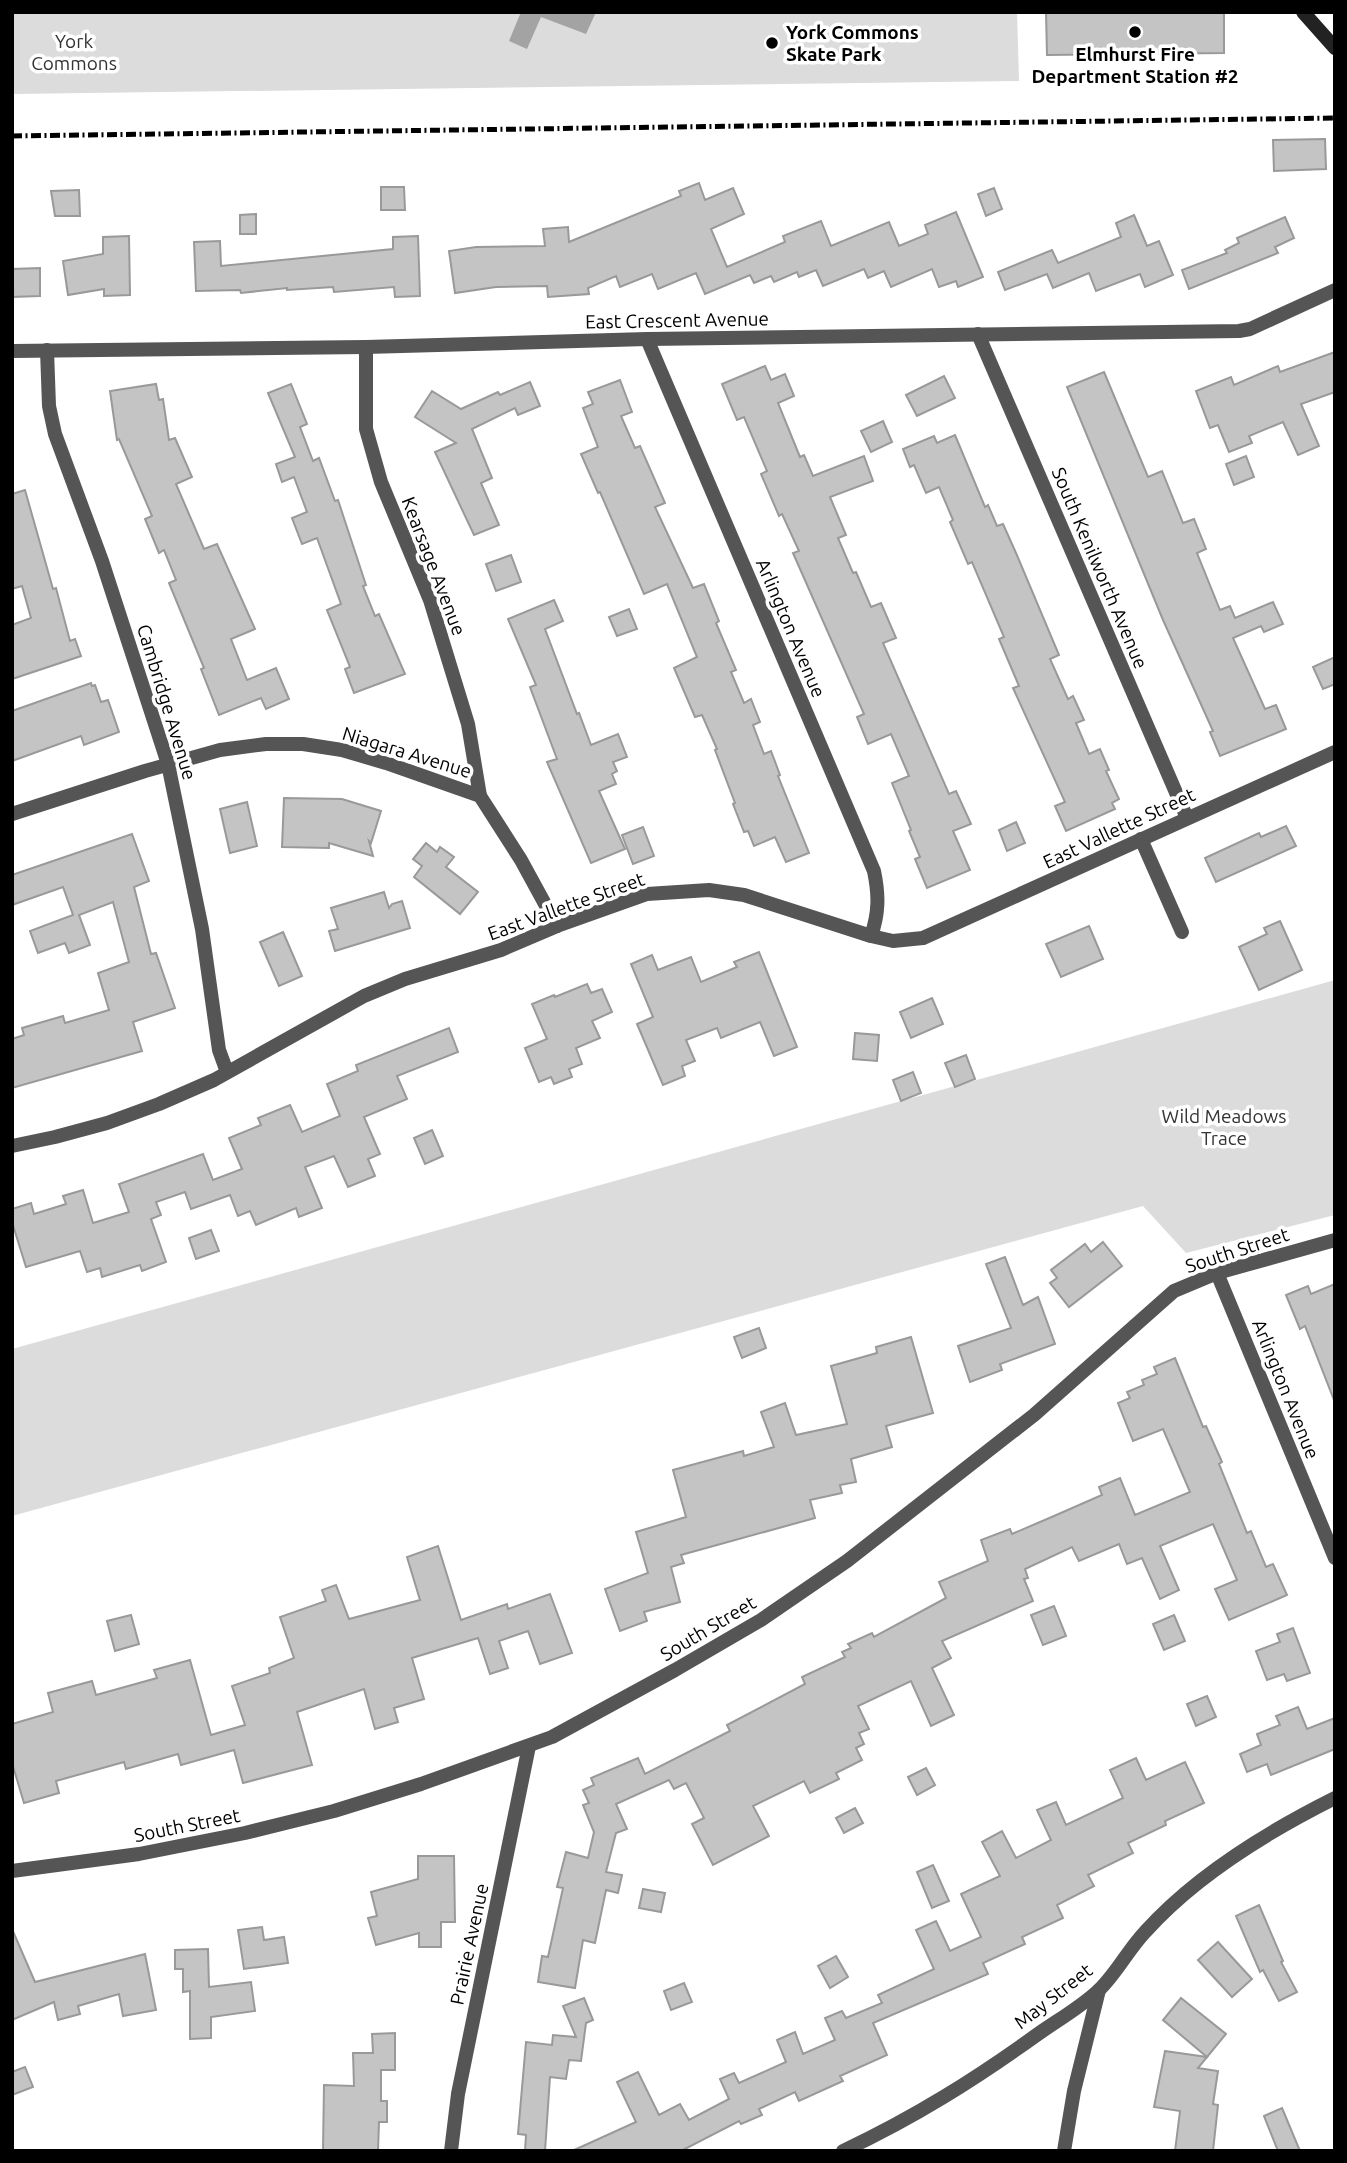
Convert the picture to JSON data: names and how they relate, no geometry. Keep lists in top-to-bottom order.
{
  "streets": {
    "street": [
      "East Crescent Avenue",
      "Kearsage Avenue",
      "South Kenilworth Avenue",
      "Arlington Avenue",
      "Cambridge Avenue",
      "Niagara Avenue",
      "East Vallette Street",
      "South Street",
      "Prairie Avenue",
      "May Street"
    ]
  },
  "crossings": [
    ["East Crescent Avenue", "Kearsage Avenue"],
    ["East Crescent Avenue", "South Kenilworth Avenue"],
    ["East Crescent Avenue", "Arlington Avenue"],
    ["East Crescent Avenue", "Cambridge Avenue"],
    ["Kearsage Avenue", "Niagara Avenue"],
    ["South Kenilworth Avenue", "East Vallette Street"],
    ["Arlington Avenue", "East Vallette Street"],
    ["Arlington Avenue", "South Street"],
    ["Cambridge Avenue", "Niagara Avenue"],
    ["Cambridge Avenue", "East Vallette Street"],
    ["Niagara Avenue", "East Vallette Street"],
    ["South Street", "Prairie Avenue"]
  ],
  "parks": ["York Commons", "Wild Meadows Trace"],
  "places": ["Elmhurst Fire Department Station #2", "York Commons Skate Park"]
}
